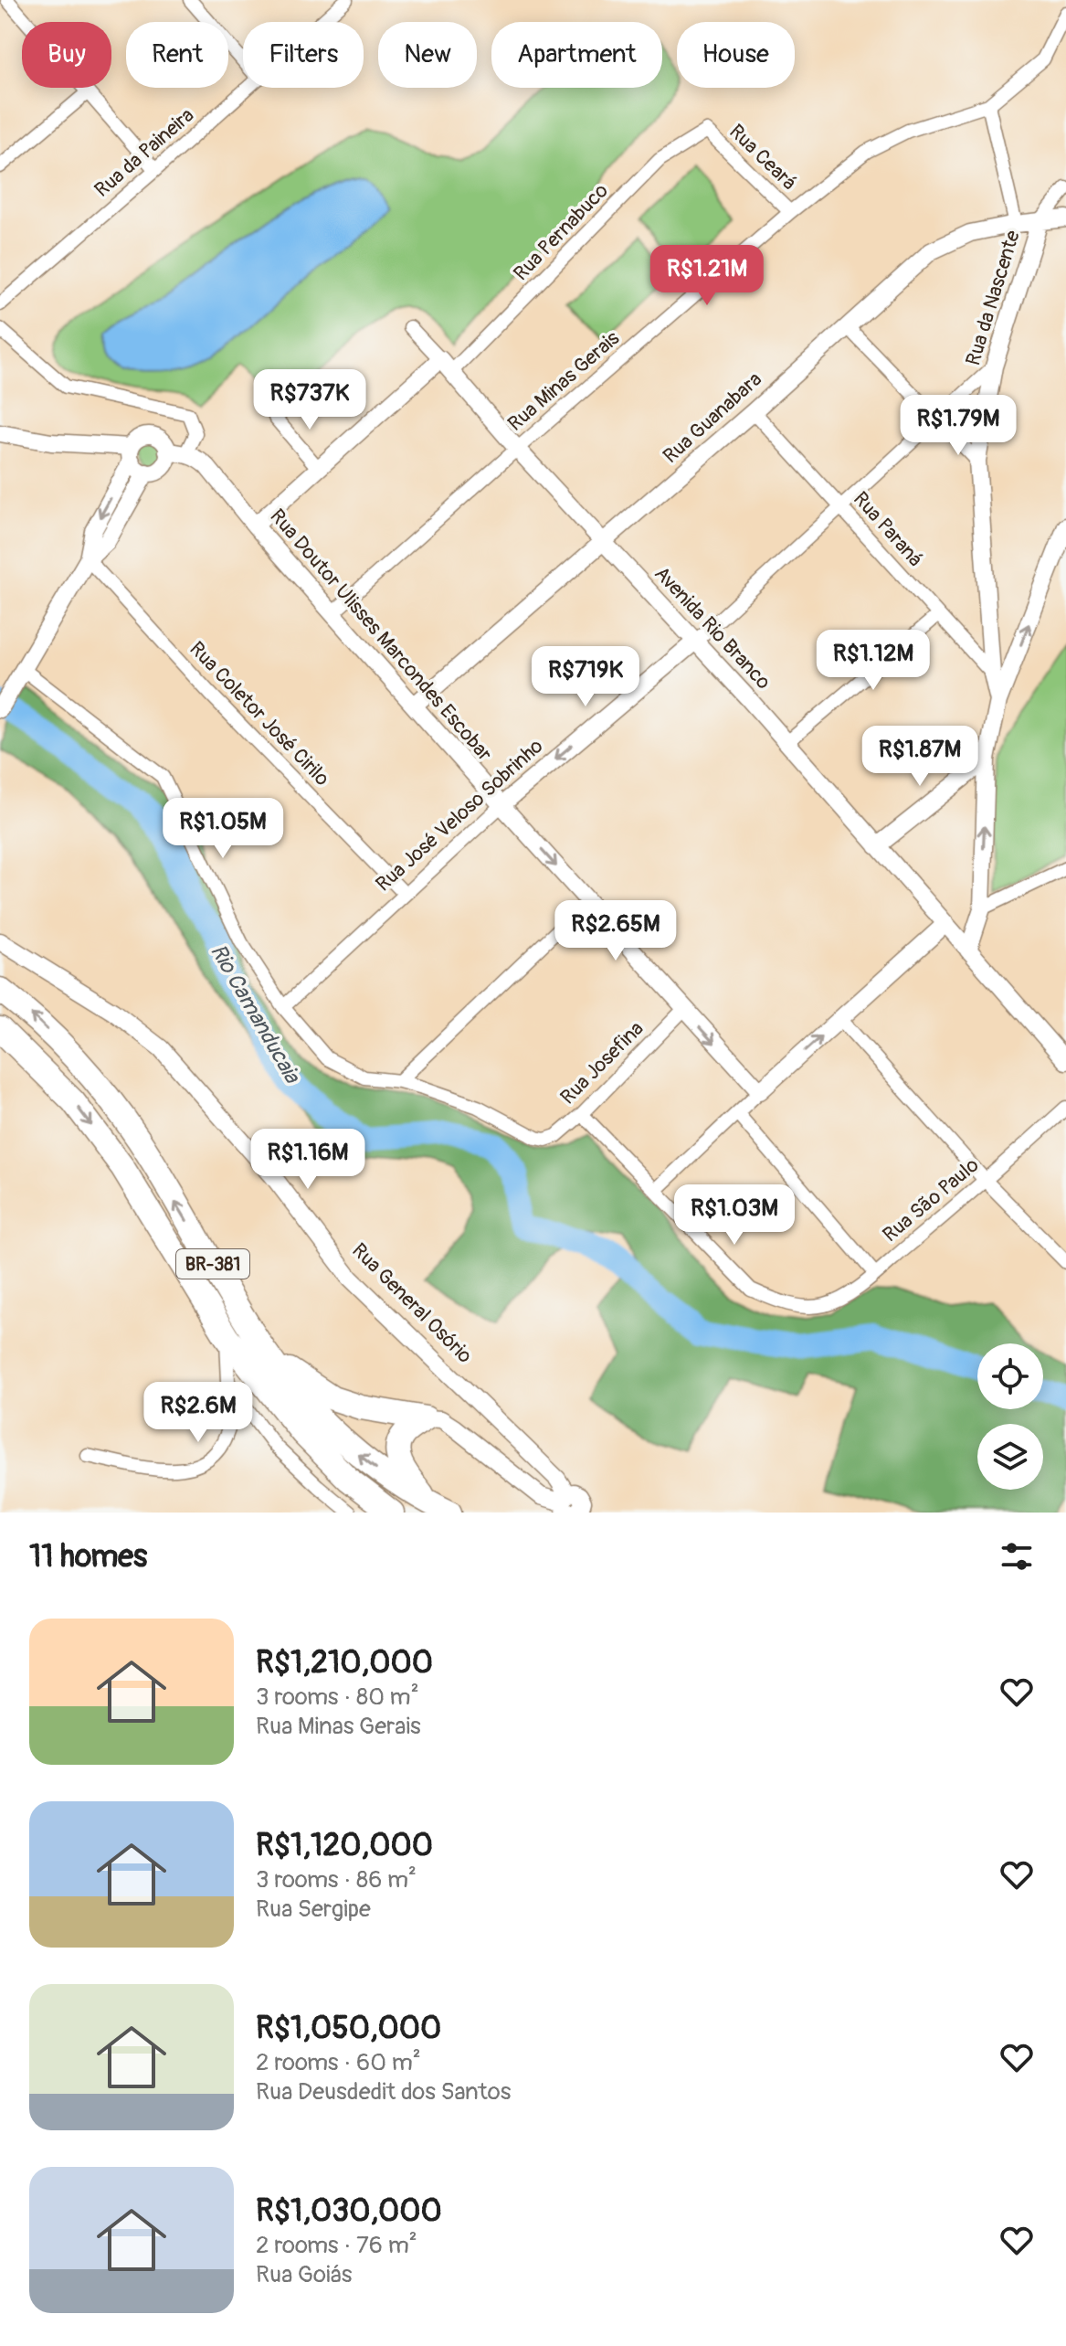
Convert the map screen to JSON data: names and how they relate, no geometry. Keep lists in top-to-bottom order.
{
  "streets": {
    "highway": ["BR-381"],
    "street": [
      "Rua da Paineira",
      "Rua Ceará",
      "Rua Pernabuco",
      "Rua da Nascente",
      "Rua Minas Gerais",
      "Rua Guanabara",
      "Rua Paraná",
      "Avenida Rio Branco",
      "Rua Doutor Ulisses Marcondes Escobar",
      "Rua Coletor José Cirilo",
      "Rua José Veloso Sobrinho",
      "Rua Josefina",
      "Rua São Paulo",
      "Rua General Osório"
    ]
  },
  "crossings": [
    ["Rua Ceará", "Rua Pernabuco"],
    ["Rua Ceará", "Rua Minas Gerais"],
    ["Rua Pernabuco", "Avenida Rio Branco"],
    ["Rua da Nascente", "Rua Guanabara"],
    ["Rua da Nascente", "Rua Paraná"],
    ["Rua da Nascente", "Avenida Rio Branco"],
    ["Rua da Nascente", "Rua José Veloso Sobrinho"],
    ["Rua Minas Gerais", "Avenida Rio Branco"],
    ["Rua Minas Gerais", "Rua Doutor Ulisses Marcondes Escobar"],
    ["Rua Guanabara", "Rua Paraná"],
    ["Rua Guanabara", "Avenida Rio Branco"],
    ["Rua Guanabara", "Rua Doutor Ulisses Marcondes Escobar"],
    ["Rua Paraná", "Rua José Veloso Sobrinho"],
    ["Avenida Rio Branco", "Rua José Veloso Sobrinho"],
    ["Rua Doutor Ulisses Marcondes Escobar", "Rua José Veloso Sobrinho"],
    ["Rua Doutor Ulisses Marcondes Escobar", "Rua Josefina"],
    ["Rua Coletor José Cirilo", "Rua José Veloso Sobrinho"]
  ],
  "water": ["Rio Camanducaia"],
  "page": {
    "chip": [
      "Buy",
      "Rent",
      "Filters",
      "New",
      "Apartment",
      "House"
    ],
    "price": [
      "R$1.21M",
      "R$737K",
      "R$1.79M",
      "R$1.12M",
      "R$719K",
      "R$1.87M",
      "R$1.05M",
      "R$2.65M",
      "R$1.16M",
      "R$1.03M",
      "R$2.6M"
    ],
    "heading": "11 homes",
    "list": [
      {
        "name": "R$1,210,000",
        "note": "3 rooms · 80 m² · Rua Minas Gerais"
      },
      {
        "name": "R$1,120,000",
        "note": "3 rooms · 86 m² · Rua Sergipe"
      },
      {
        "name": "R$1,050,000",
        "note": "2 rooms · 60 m² · Rua Deusdedit dos Santos"
      },
      {
        "name": "R$1,030,000",
        "note": "2 rooms · 76 m² · Rua Goiás"
      }
    ]
  }
}
